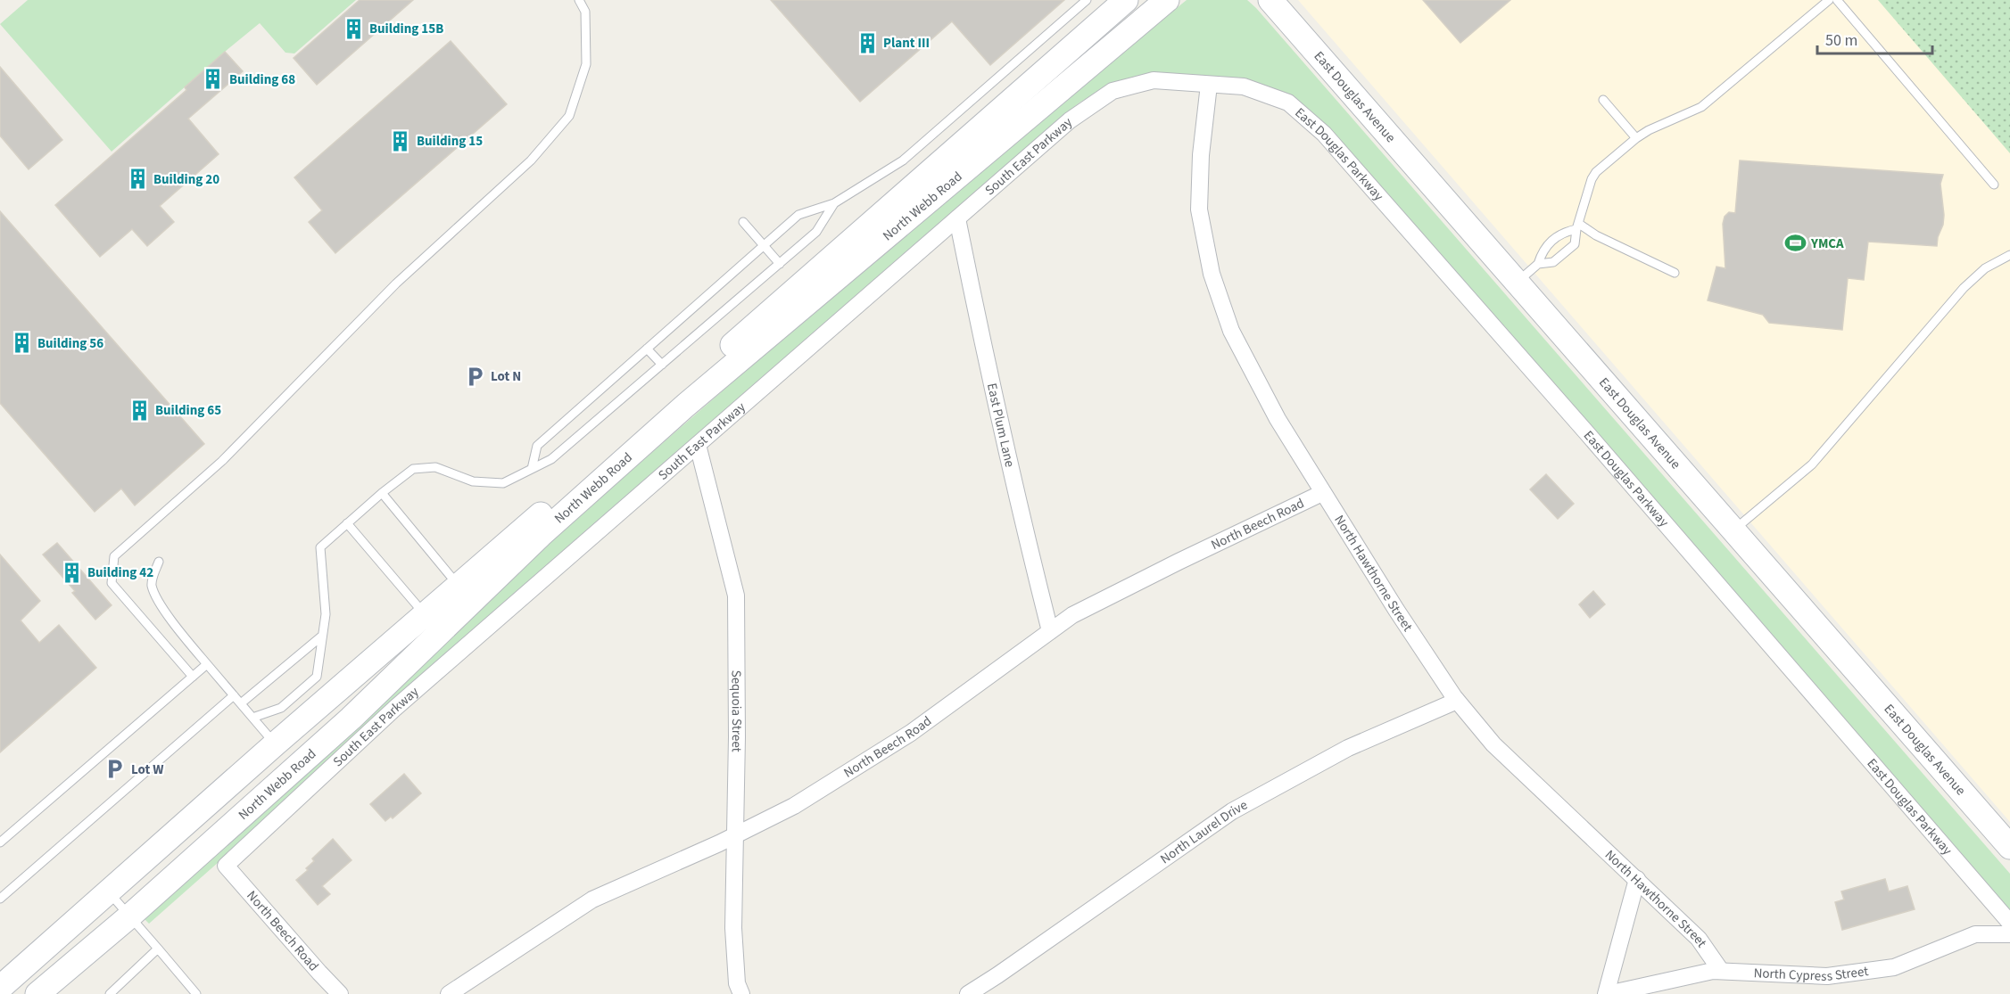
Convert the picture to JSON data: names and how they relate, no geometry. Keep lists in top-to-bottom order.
{
  "streets": {
    "main road": ["East Douglas Avenue", "North Webb Road"],
    "street": [
      "East Douglas Parkway",
      "South East Parkway",
      "East Plum Lane",
      "North Beech Road",
      "North Hawthorne Street",
      "Sequoia Street",
      "North Laurel Drive",
      "North Cypress Street"
    ]
  },
  "crossings": [
    ["East Douglas Parkway", "South East Parkway"],
    ["East Douglas Parkway", "North Hawthorne Street"],
    ["South East Parkway", "East Plum Lane"],
    ["South East Parkway", "North Beech Road"],
    ["South East Parkway", "North Hawthorne Street"],
    ["South East Parkway", "Sequoia Street"],
    ["East Plum Lane", "North Beech Road"],
    ["North Beech Road", "North Hawthorne Street"],
    ["North Beech Road", "Sequoia Street"],
    ["North Hawthorne Street", "North Laurel Drive"],
    ["North Hawthorne Street", "North Cypress Street"]
  ],
  "places": {
    "building": [
      "Building 15B",
      "Plant III",
      "Building 68",
      "Building 15",
      "Building 20",
      "Building 56",
      "Building 65",
      "Building 42"
    ],
    "sports": ["YMCA"],
    "parking": ["Lot N", "Lot W"]
  },
  "scale_bar": "50 m"
}
